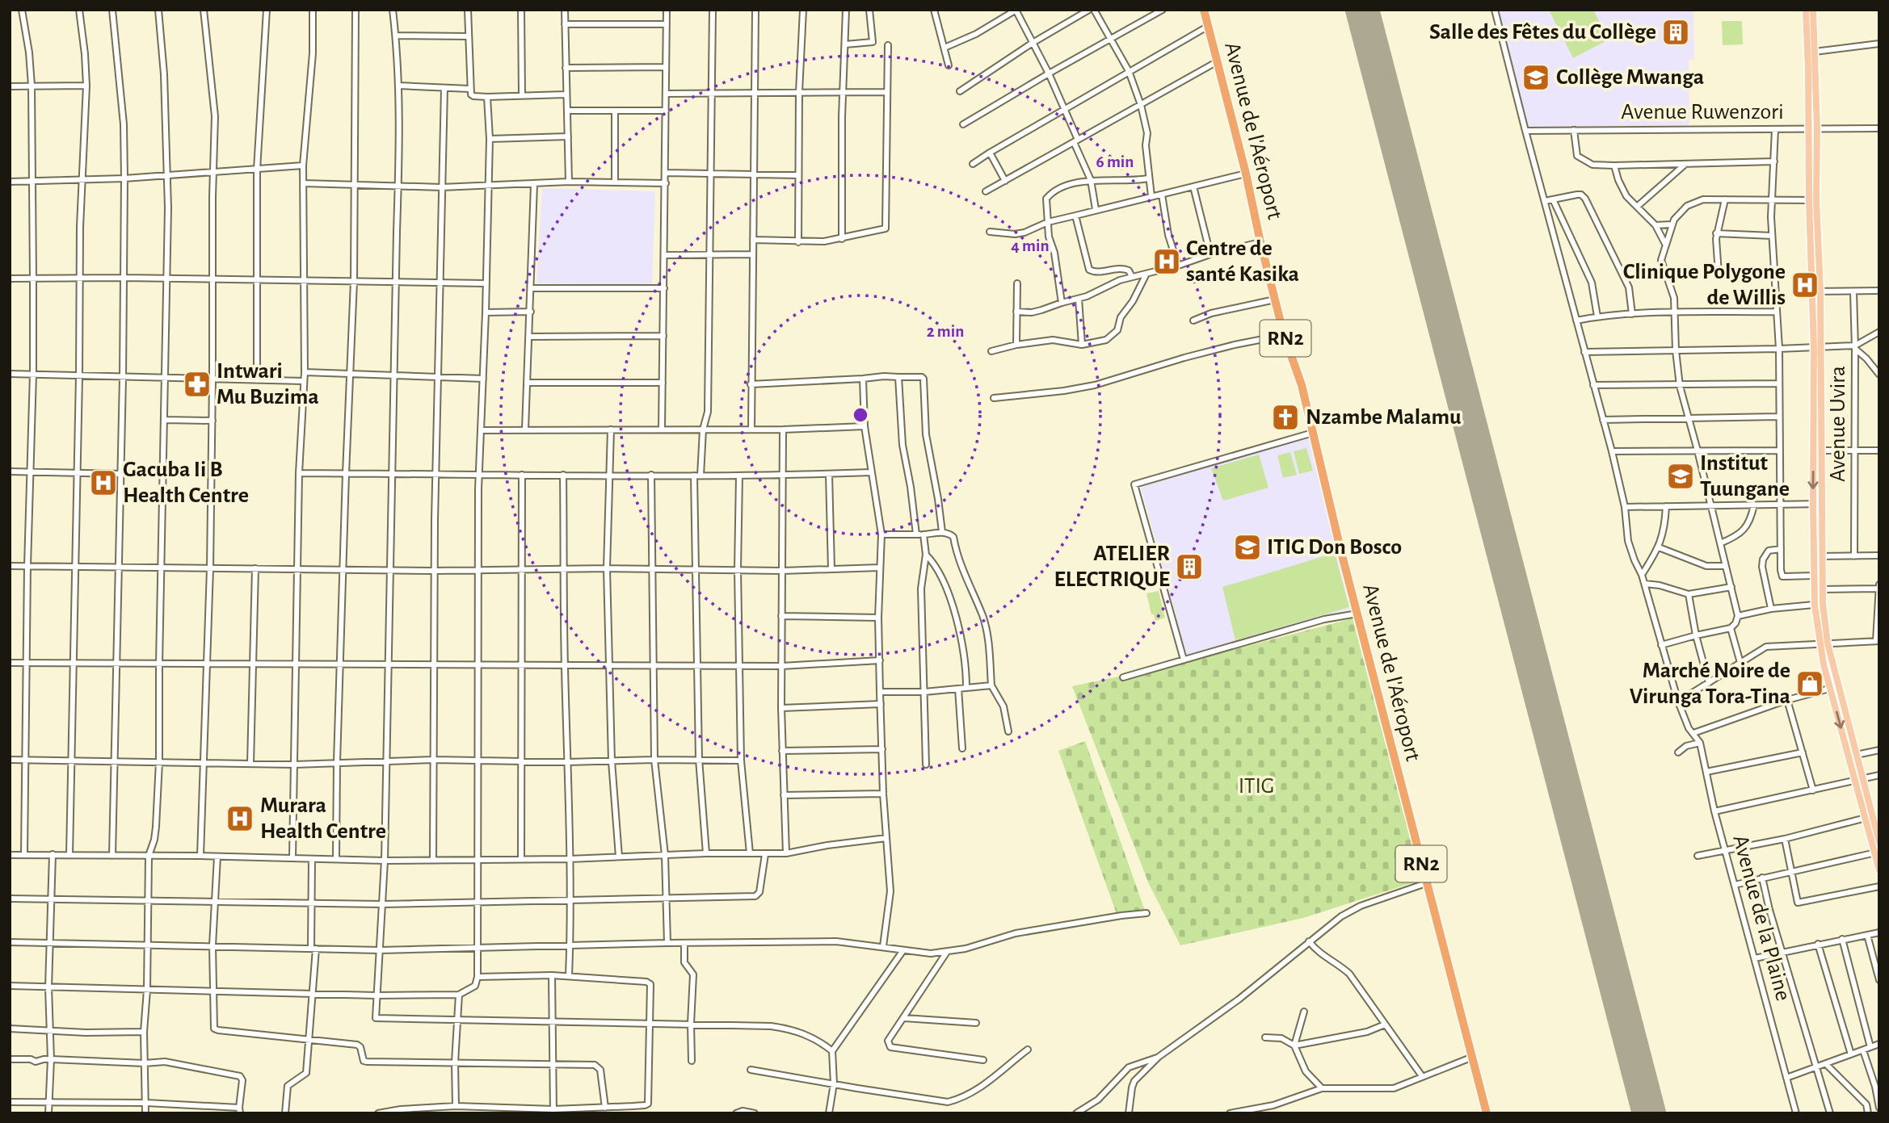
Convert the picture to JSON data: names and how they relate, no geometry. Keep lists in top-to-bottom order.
{
  "streets": {
    "highway": ["Avenue de l'Aéroport", "RN2"],
    "street": ["Avenue Ruwenzori", "Avenue Uvira", "Avenue de la Plaine"]
  },
  "crossings": [
    ["Avenue Ruwenzori", "Avenue de la Plaine"]
  ],
  "parks": ["ITIG"],
  "places": {
    "building": ["Salle des Fêtes du Collège", "ATELIER ELECTRIQUE"],
    "school or university": ["Collège Mwanga", "Institut Tuungane", "ITIG Don Bosco"],
    "hospital": [
      "Centre de santé Kasika",
      "Clinique Polygone de Willis",
      "Gacuba Ii B Health Centre",
      "Murara Health Centre"
    ],
    "pharmacy": ["Intwari Mu Buzima"],
    "church": ["Nzambe Malamu"],
    "shop": ["Marché Noire de Virunga Tora-Tina"]
  },
  "rings": ["6 min", "4 min", "2 min"]
}
